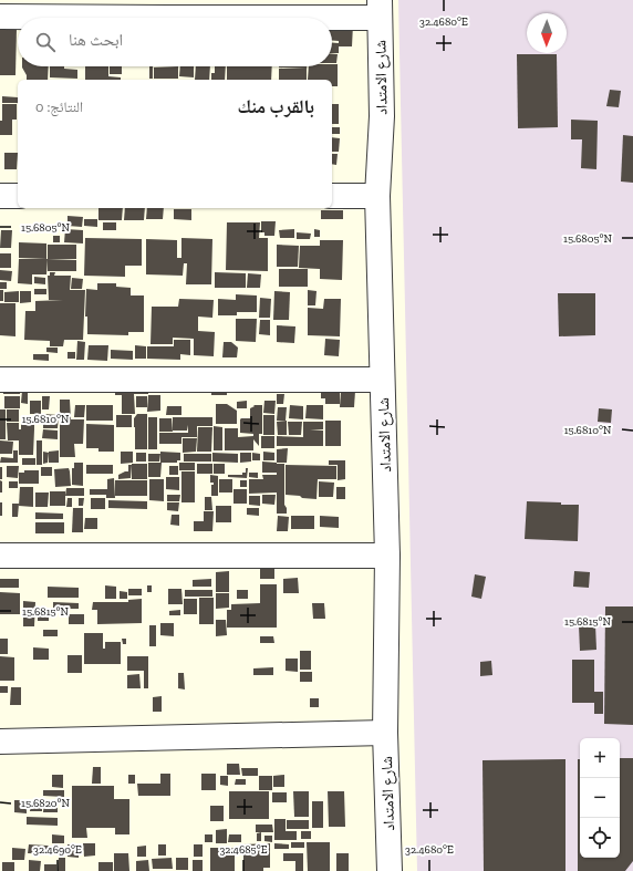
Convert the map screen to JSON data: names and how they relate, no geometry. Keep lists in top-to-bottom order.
{
  "streets": {
    "street": ["شارع الامتداد"]
  },
  "north": "bottom",
  "page": {
    "search": "ابحث هنا",
    "heading": ["بالقرب منك", "النتائج: 0"],
    "map_buttons": ["+", "−"]
  },
  "coordinates": [
    "32.4680°E",
    "15.6805°N",
    "15.6810°N",
    "15.6815°N",
    "15.6820°N",
    "32.4690°E",
    "32.4685°E"
  ]
}
